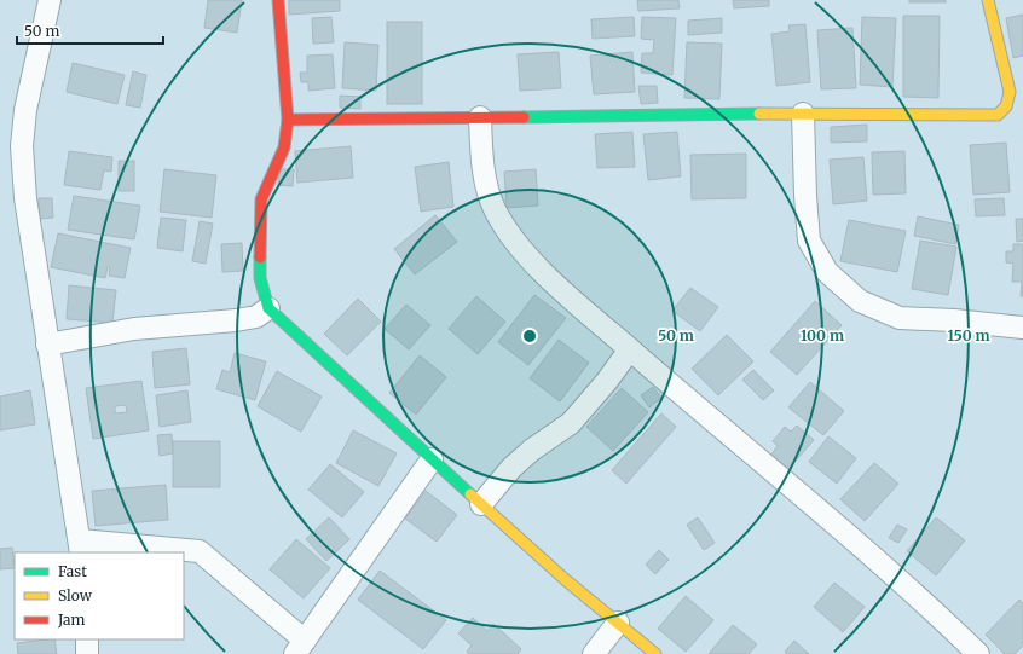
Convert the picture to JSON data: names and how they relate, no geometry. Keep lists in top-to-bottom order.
{
  "legend": ["Fast", "Slow", "Jam"],
  "scale_bar": "50 m",
  "rings": ["50 m", "100 m", "150 m"]
}
